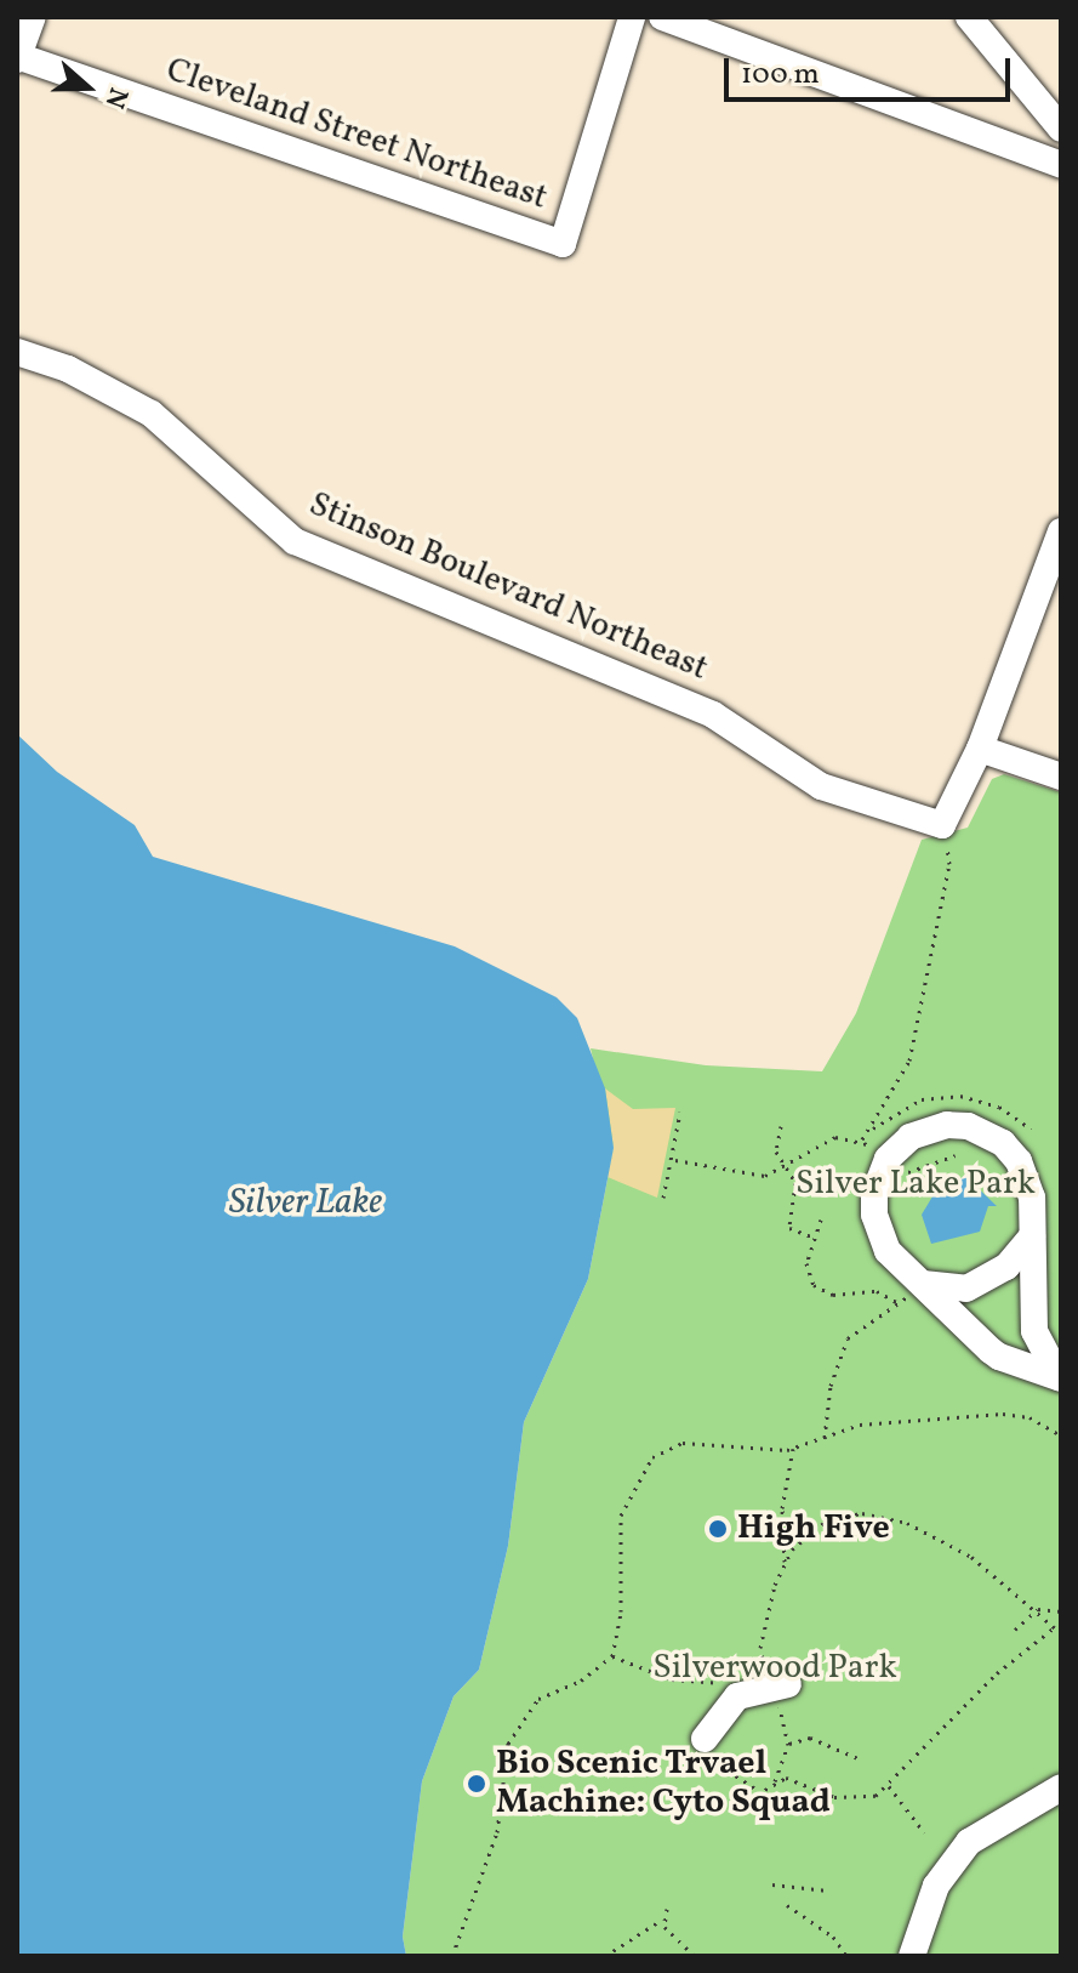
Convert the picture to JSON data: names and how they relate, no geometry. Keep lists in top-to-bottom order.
{
  "streets": {
    "street": ["Cleveland Street Northeast", "Stinson Boulevard Northeast"]
  },
  "water": ["Silver Lake"],
  "parks": ["Silver Lake Park", "Silverwood Park"],
  "places": ["High Five", "Bio Scenic Trvael Machine: Cyto Squad"],
  "scale_bar": "100 m",
  "north": "right"
}
